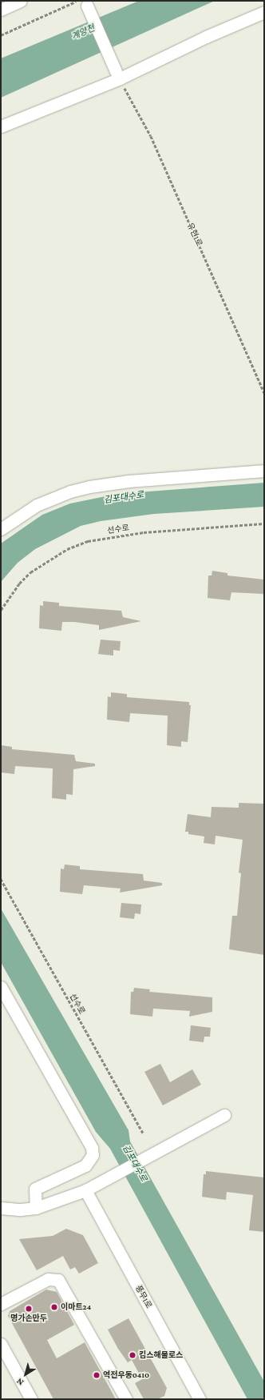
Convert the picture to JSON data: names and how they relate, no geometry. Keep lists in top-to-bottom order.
{
  "streets": {
    "street": ["풍무1로"],
    "path": ["유현1로", "선수로"]
  },
  "water": ["계양천", "김포대수로"],
  "places": [
    "이마트24",
    "명가손만두",
    "킴스해물로스",
    "역전우동0410"
  ],
  "north": "bottom left"
}
